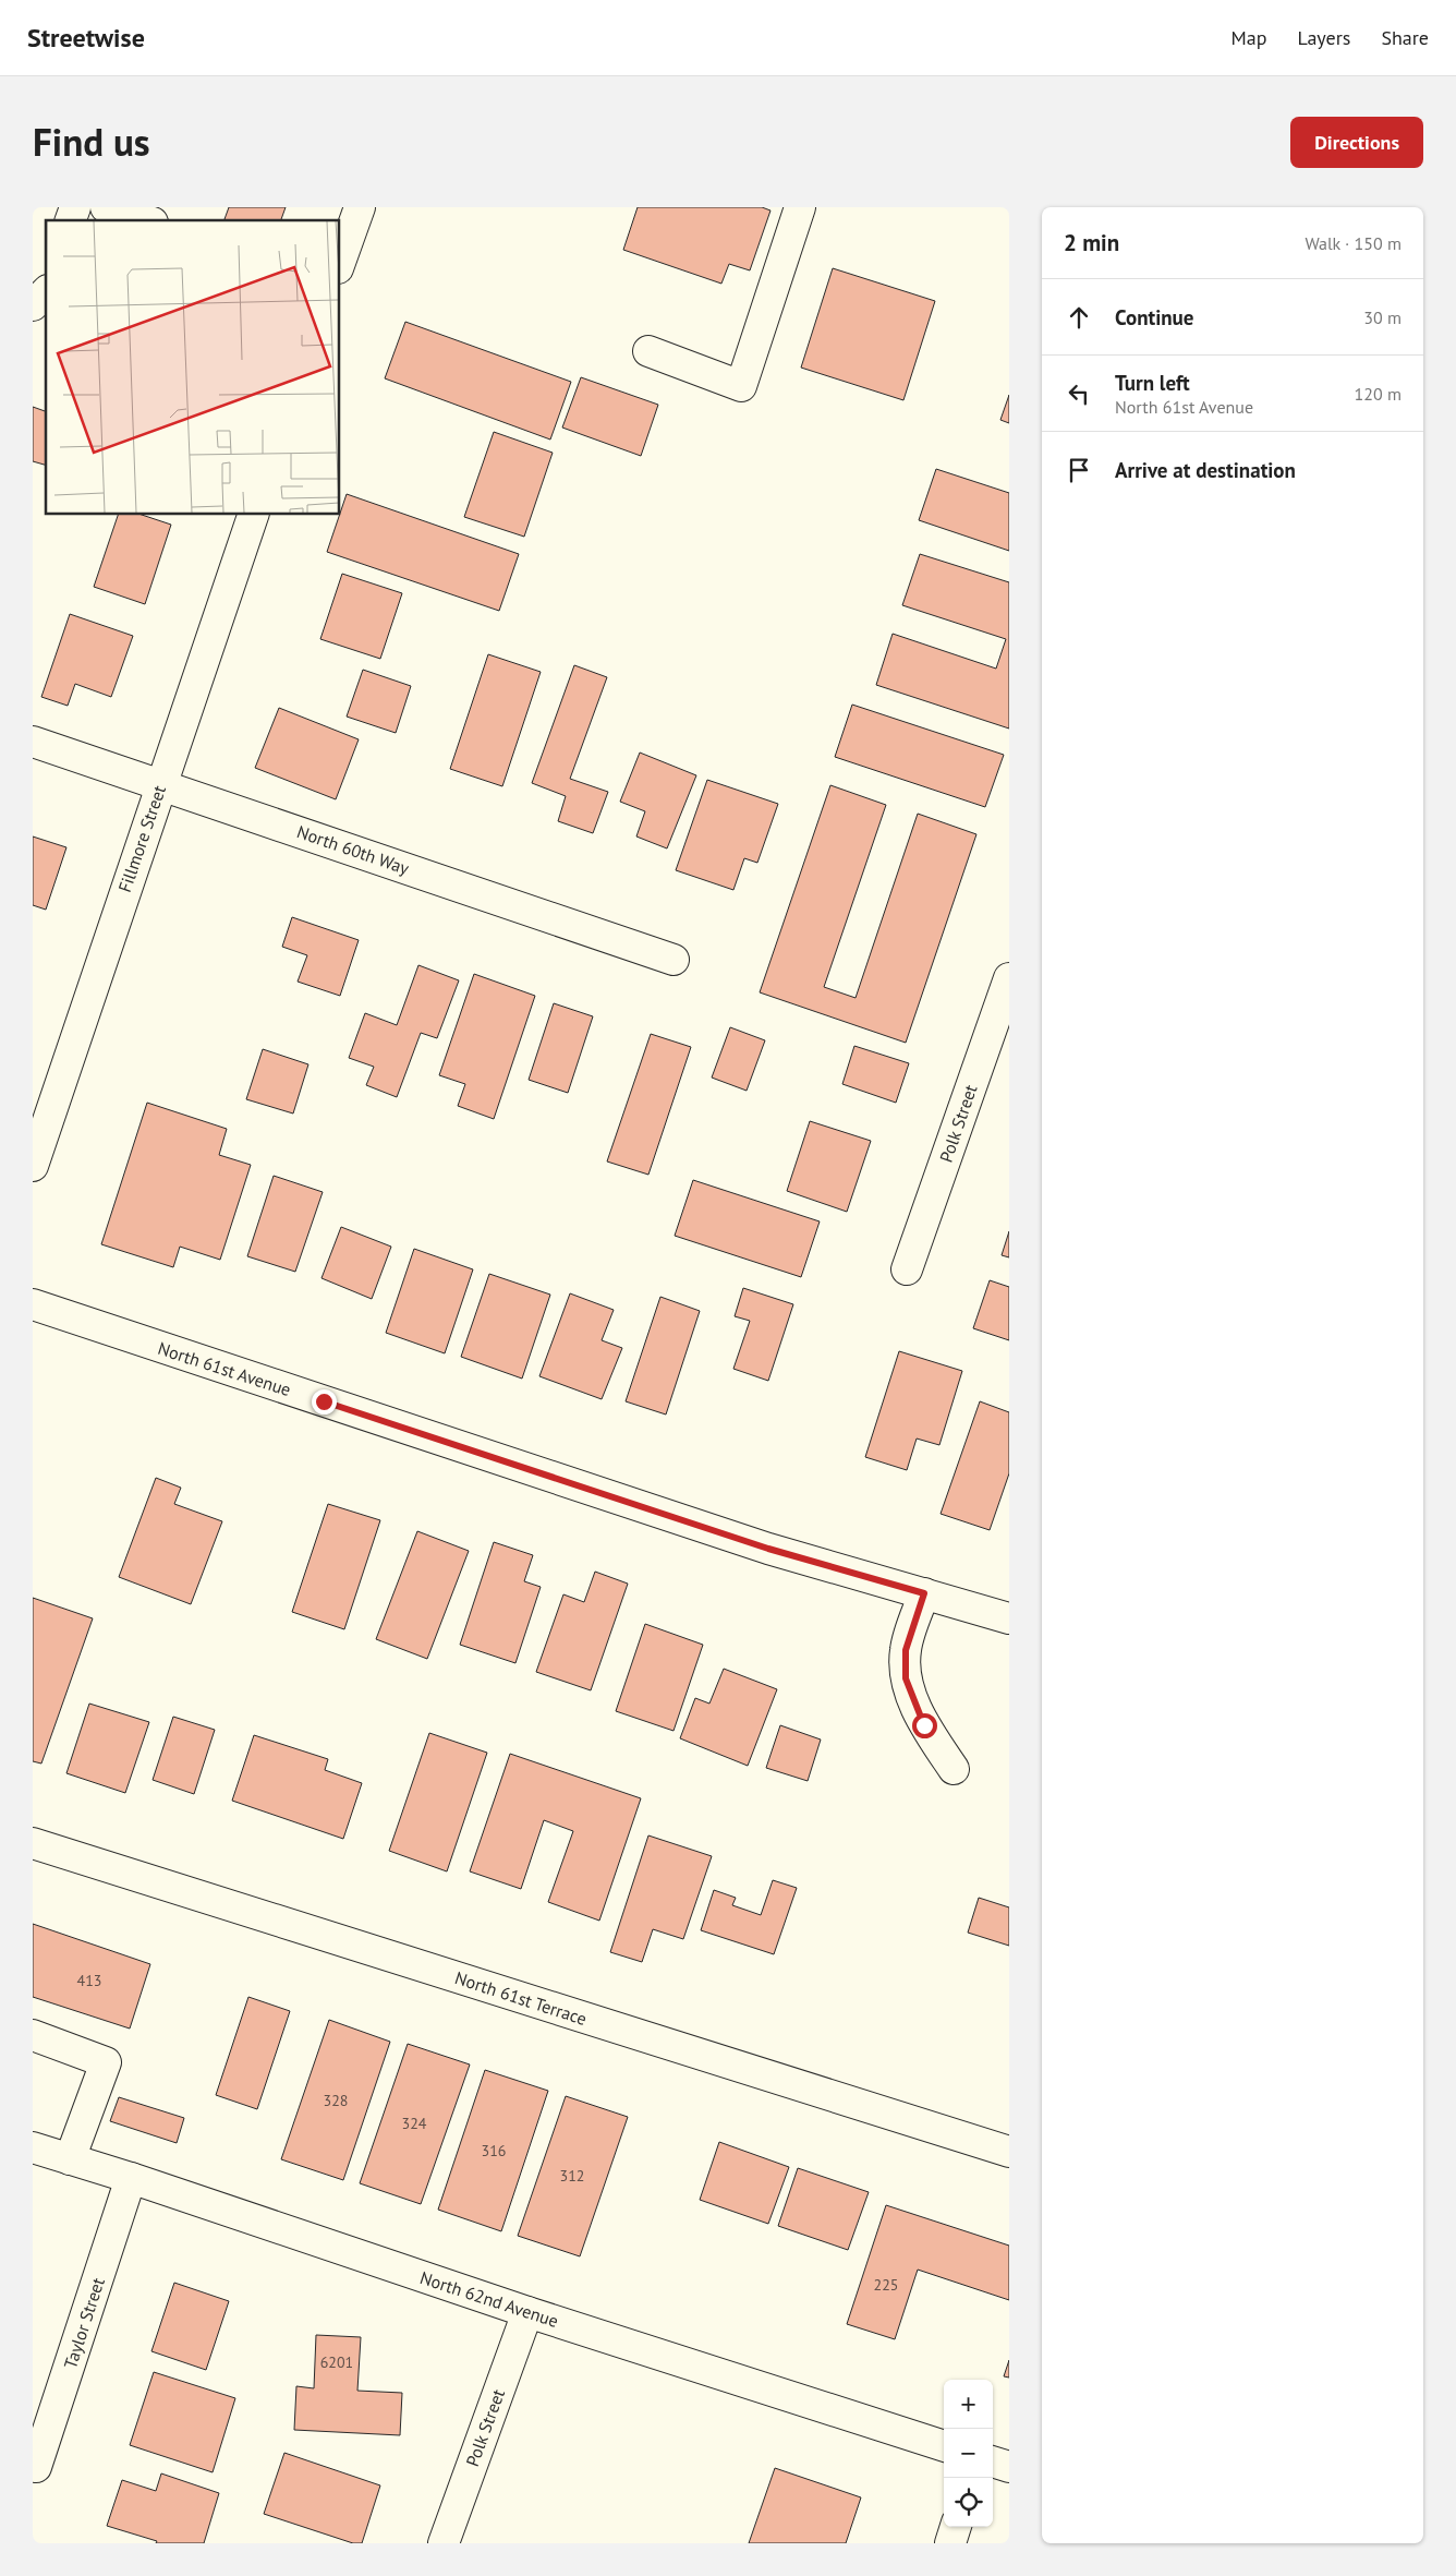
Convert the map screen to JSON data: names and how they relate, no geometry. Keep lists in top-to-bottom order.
{
  "streets": {
    "street": [
      "Fillmore Street",
      "North 60th Way",
      "Polk Street",
      "North 61st Avenue",
      "North 61st Terrace",
      "North 62nd Avenue",
      "Taylor Street"
    ]
  },
  "crossings": [
    ["Fillmore Street", "North 60th Way"],
    ["Polk Street", "North 62nd Avenue"],
    ["North 62nd Avenue", "Taylor Street"]
  ],
  "house_numbers": [
    "413",
    "328",
    "324",
    "316",
    "312",
    "225",
    "6201"
  ],
  "page": {
    "header": "Streetwise",
    "nav": ["Map", "Layers", "Share"],
    "title": "Find us",
    "buttons": "Directions",
    "heading": ["2 min", "Walk · 150 m"],
    "list": [
      ["Continue", "30 m"],
      ["Turn left", "North 61st Avenue", "120 m"],
      "Arrive at destination"
    ],
    "map_buttons": ["+", "−"]
  }
}
